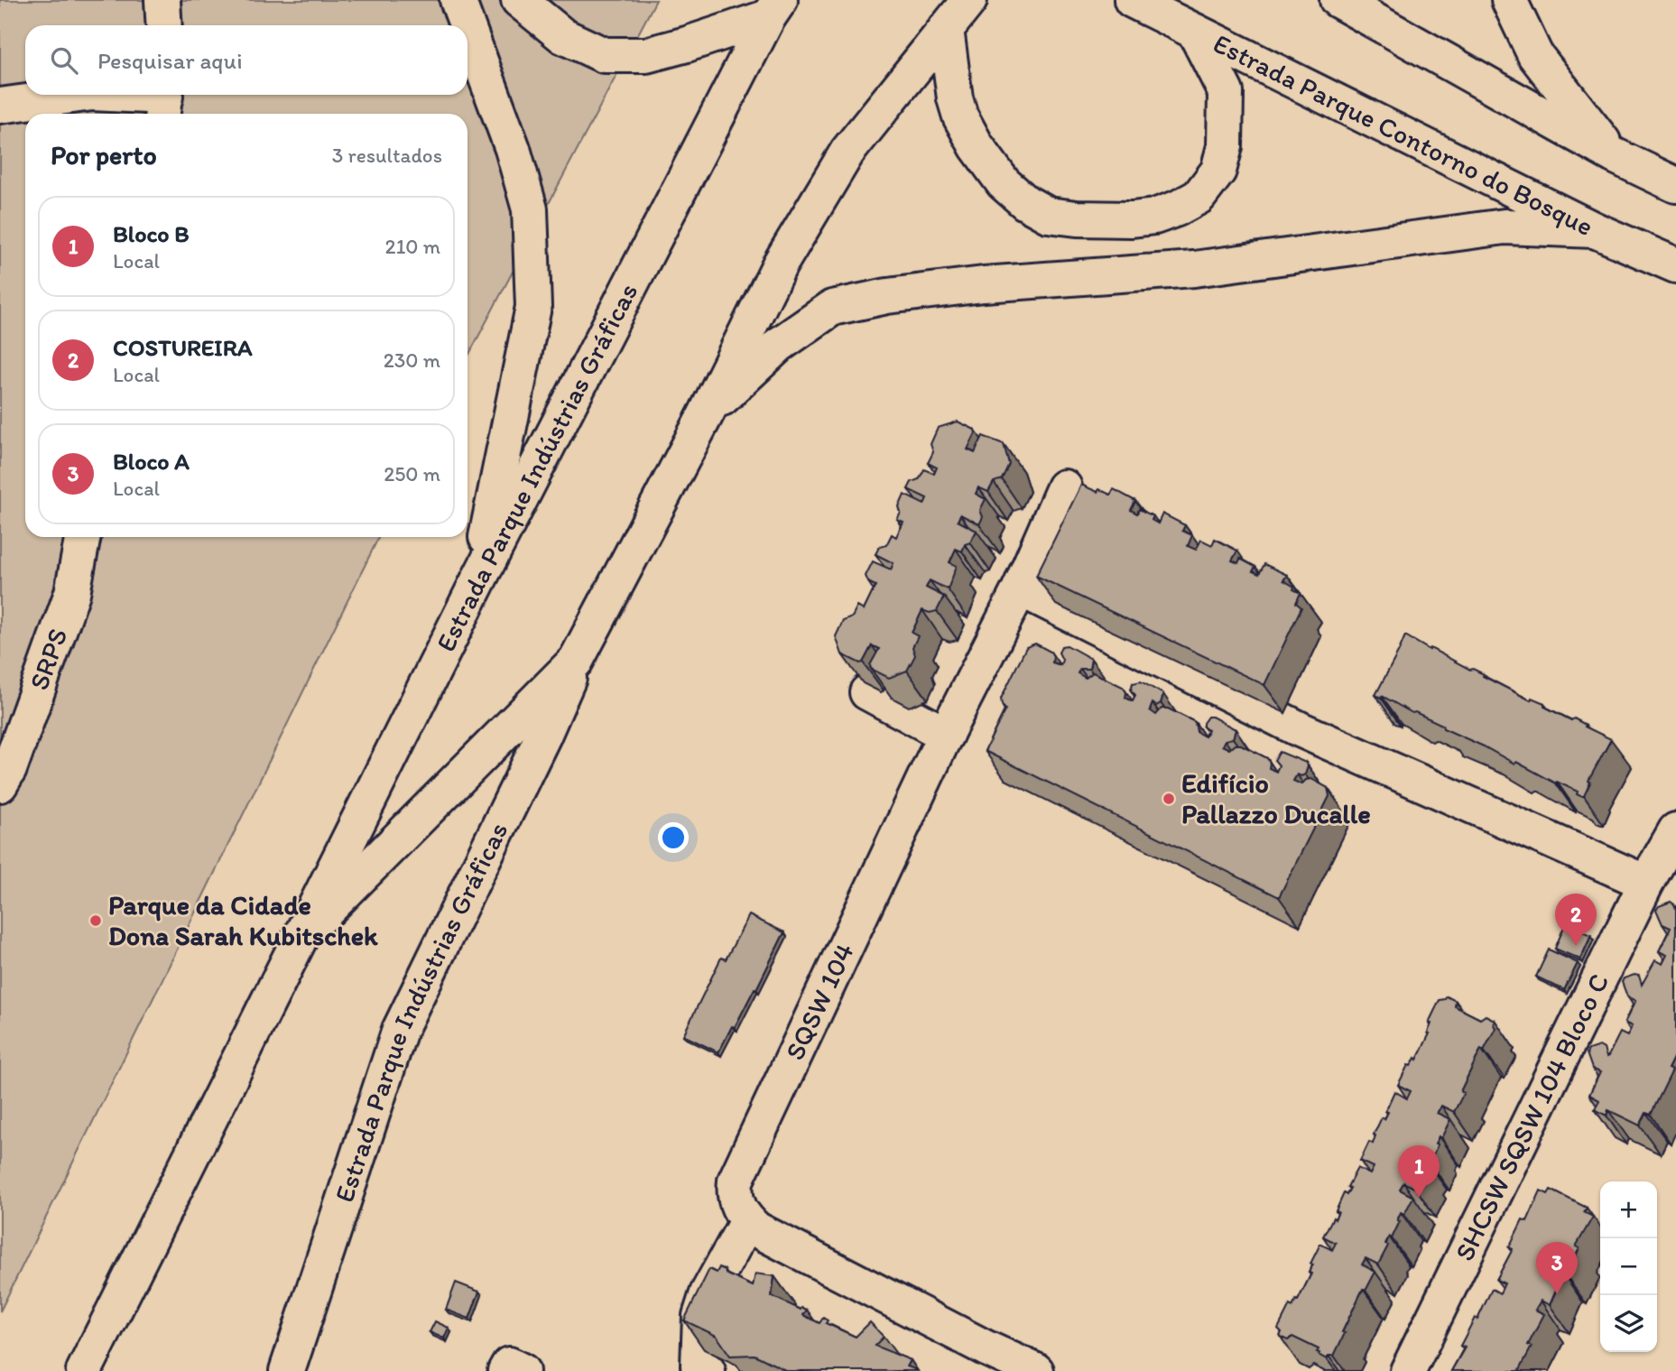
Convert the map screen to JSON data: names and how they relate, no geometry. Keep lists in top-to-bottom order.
{
  "streets": {
    "main road": [
      "Estrada Parque Contorno do Bosque",
      "Estrada Parque Indústrias Gráficas",
      "SRPS",
      "SQSW 104",
      "SHCSW SQSW 104 Bloco C"
    ]
  },
  "places": ["Edifício Pallazzo Ducalle", "Parque da Cidade Dona Sarah Kubitschek"],
  "page": {
    "search": "Pesquisar aqui",
    "heading": ["Por perto", "3 resultados"],
    "list": [
      {
        "mark": "1",
        "name": "Bloco B",
        "note": "Local",
        "value": "210 m"
      },
      {
        "mark": "2",
        "name": "COSTUREIRA",
        "note": "Local",
        "value": "230 m"
      },
      {
        "mark": "3",
        "name": "Bloco A",
        "note": "Local",
        "value": "250 m"
      }
    ],
    "pins": ["2", "1", "3"],
    "map_buttons": ["+", "−"]
  }
}
